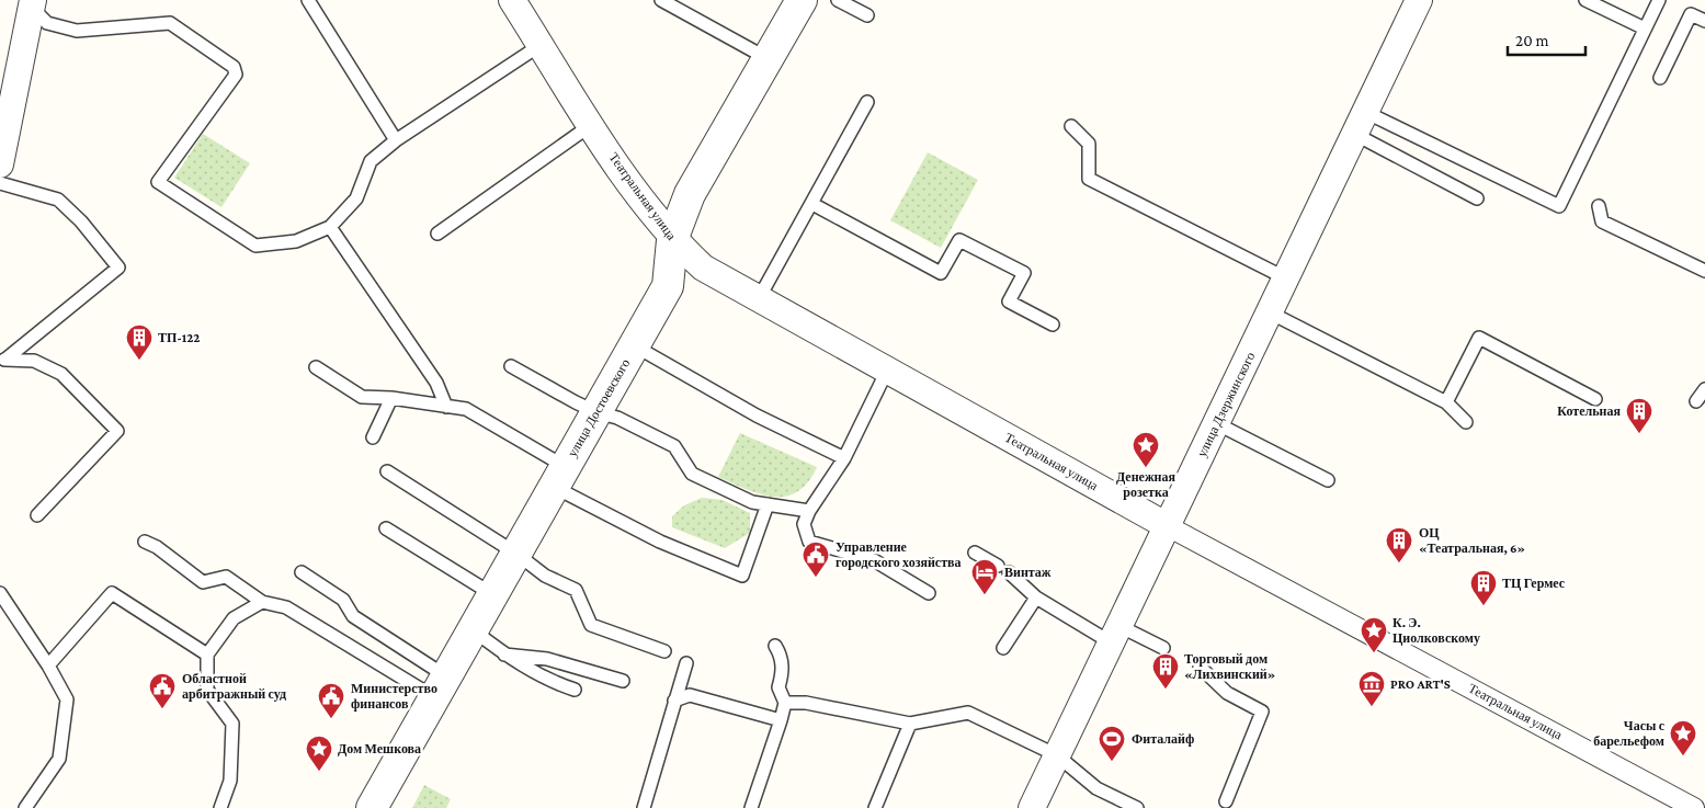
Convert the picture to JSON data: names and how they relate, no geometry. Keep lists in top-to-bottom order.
{
  "streets": {
    "street": ["Театральная улица", "улица Дзержинского", "улица Достоевского"]
  },
  "crossings": [
    ["Театральная улица", "улица Дзержинского"],
    ["Театральная улица", "улица Достоевского"]
  ],
  "places": {
    "building": [
      "ТП-122",
      "Котельная",
      "ОЦ «Театральная, 6»",
      "ТЦ Гермес",
      "Торговый дом «Лихвинский»"
    ],
    "place": [
      "Денежная розетка",
      "К. Э. Циолковскому",
      "Часы с барельефом",
      "Дом Мешкова"
    ],
    "public building": ["Управление городского хозяйства", "Областной арбитражный суд", "Министерство финансов"],
    "hotel": ["Винтаж"],
    "museum": ["PRO ART'S"],
    "sports": ["Фиталайф"]
  },
  "scale_bar": "20 m"
}
